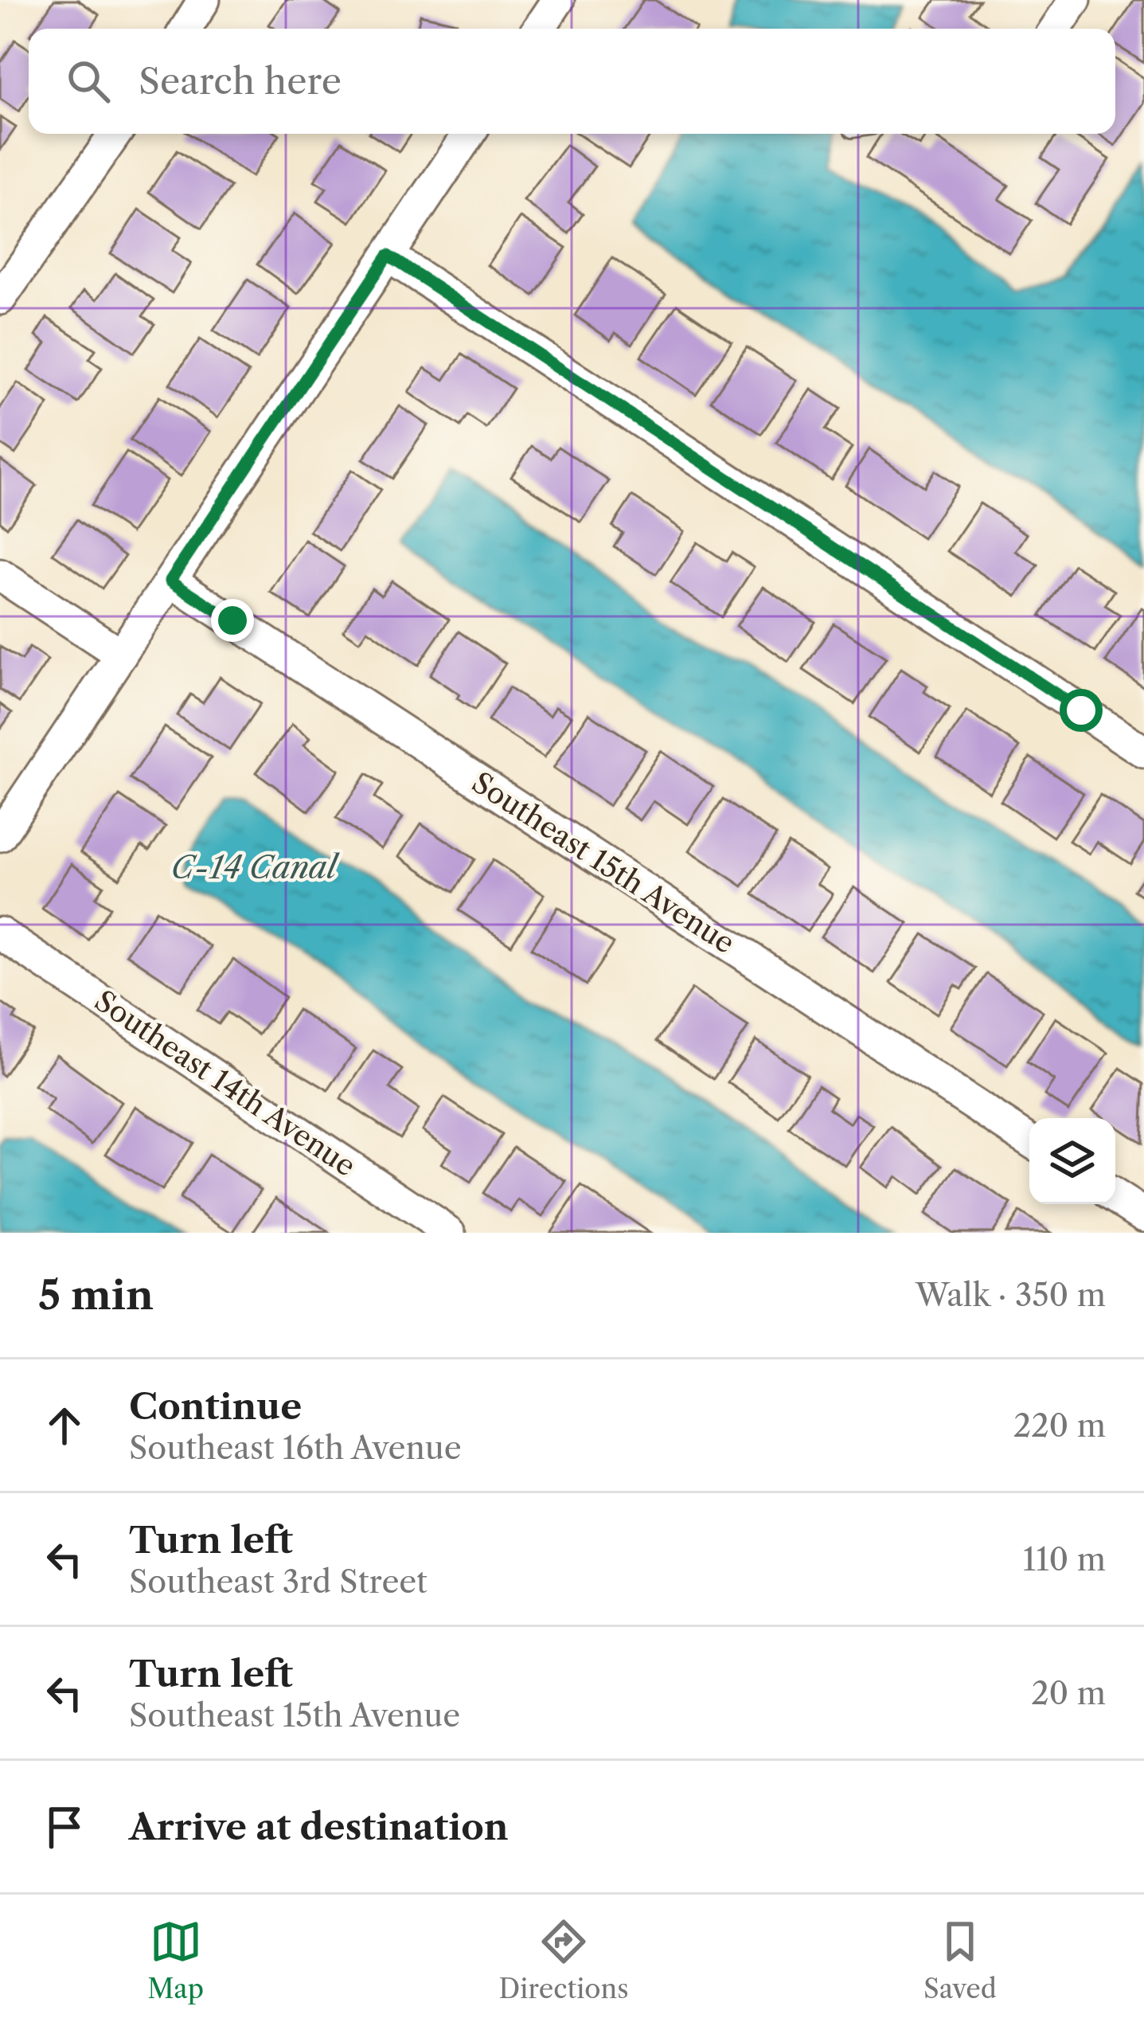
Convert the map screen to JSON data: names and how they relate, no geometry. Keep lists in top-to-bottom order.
{
  "streets": {
    "street": ["Southeast 15th Avenue", "Southeast 14th Avenue"]
  },
  "water": ["C-14 Canal"],
  "page": {
    "search": "Search here",
    "heading": ["5 min", "Walk · 350 m"],
    "list": [
      ["Continue", "Southeast 16th Avenue", "220 m"],
      ["Turn left", "Southeast 3rd Street", "110 m"],
      ["Turn left", "Southeast 15th Avenue", "20 m"],
      "Arrive at destination"
    ],
    "nav": ["Map", "Directions", "Saved"]
  }
}
